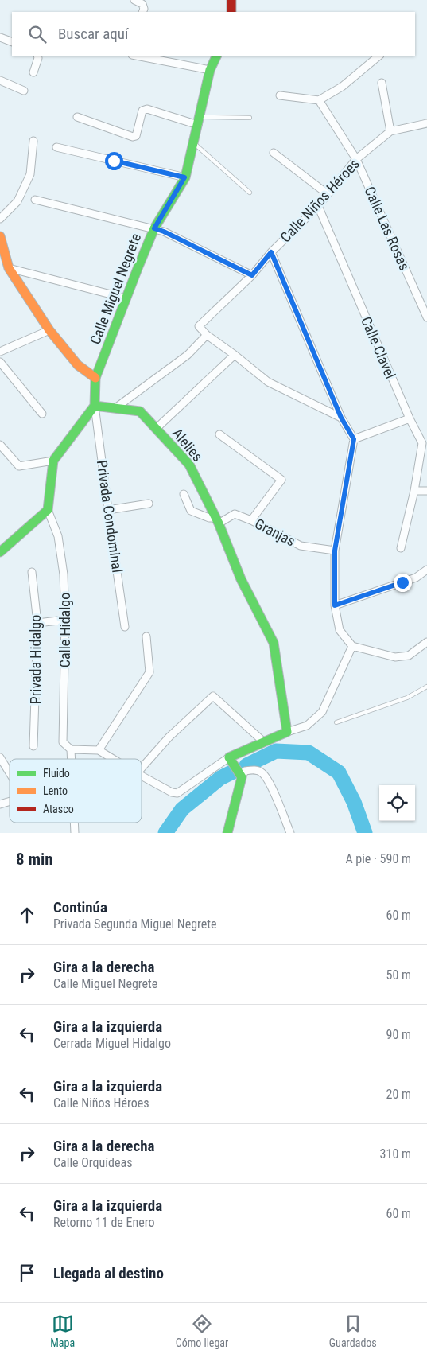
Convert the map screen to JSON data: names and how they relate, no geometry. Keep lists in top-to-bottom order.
{
  "streets": {
    "street": [
      "Calle Niños Héroes",
      "Calle Las Rosas",
      "Calle Miguel Negrete",
      "Calle Clavel",
      "Alelies",
      "Privada Condominal",
      "Granjas",
      "Calle Hidalgo",
      "Privada Hidalgo"
    ]
  },
  "crossings": [
    ["Calle Niños Héroes", "Calle Las Rosas"],
    ["Calle Niños Héroes", "Calle Clavel"],
    ["Alelies", "Privada Condominal"],
    ["Alelies", "Granjas"]
  ],
  "legend": ["Fluido", "Lento", "Atasco"],
  "page": {
    "search": "Buscar aquí",
    "heading": ["8 min", "A pie · 590 m"],
    "list": [
      ["Continúa", "Privada Segunda Miguel Negrete", "60 m"],
      ["Gira a la derecha", "Calle Miguel Negrete", "50 m"],
      ["Gira a la izquierda", "Cerrada Miguel Hidalgo", "90 m"],
      ["Gira a la izquierda", "Calle Niños Héroes", "20 m"],
      ["Gira a la derecha", "Calle Orquídeas", "310 m"],
      ["Gira a la izquierda", "Retorno 11 de Enero", "60 m"],
      "Llegada al destino"
    ],
    "nav": ["Mapa", "Cómo llegar", "Guardados"]
  }
}
